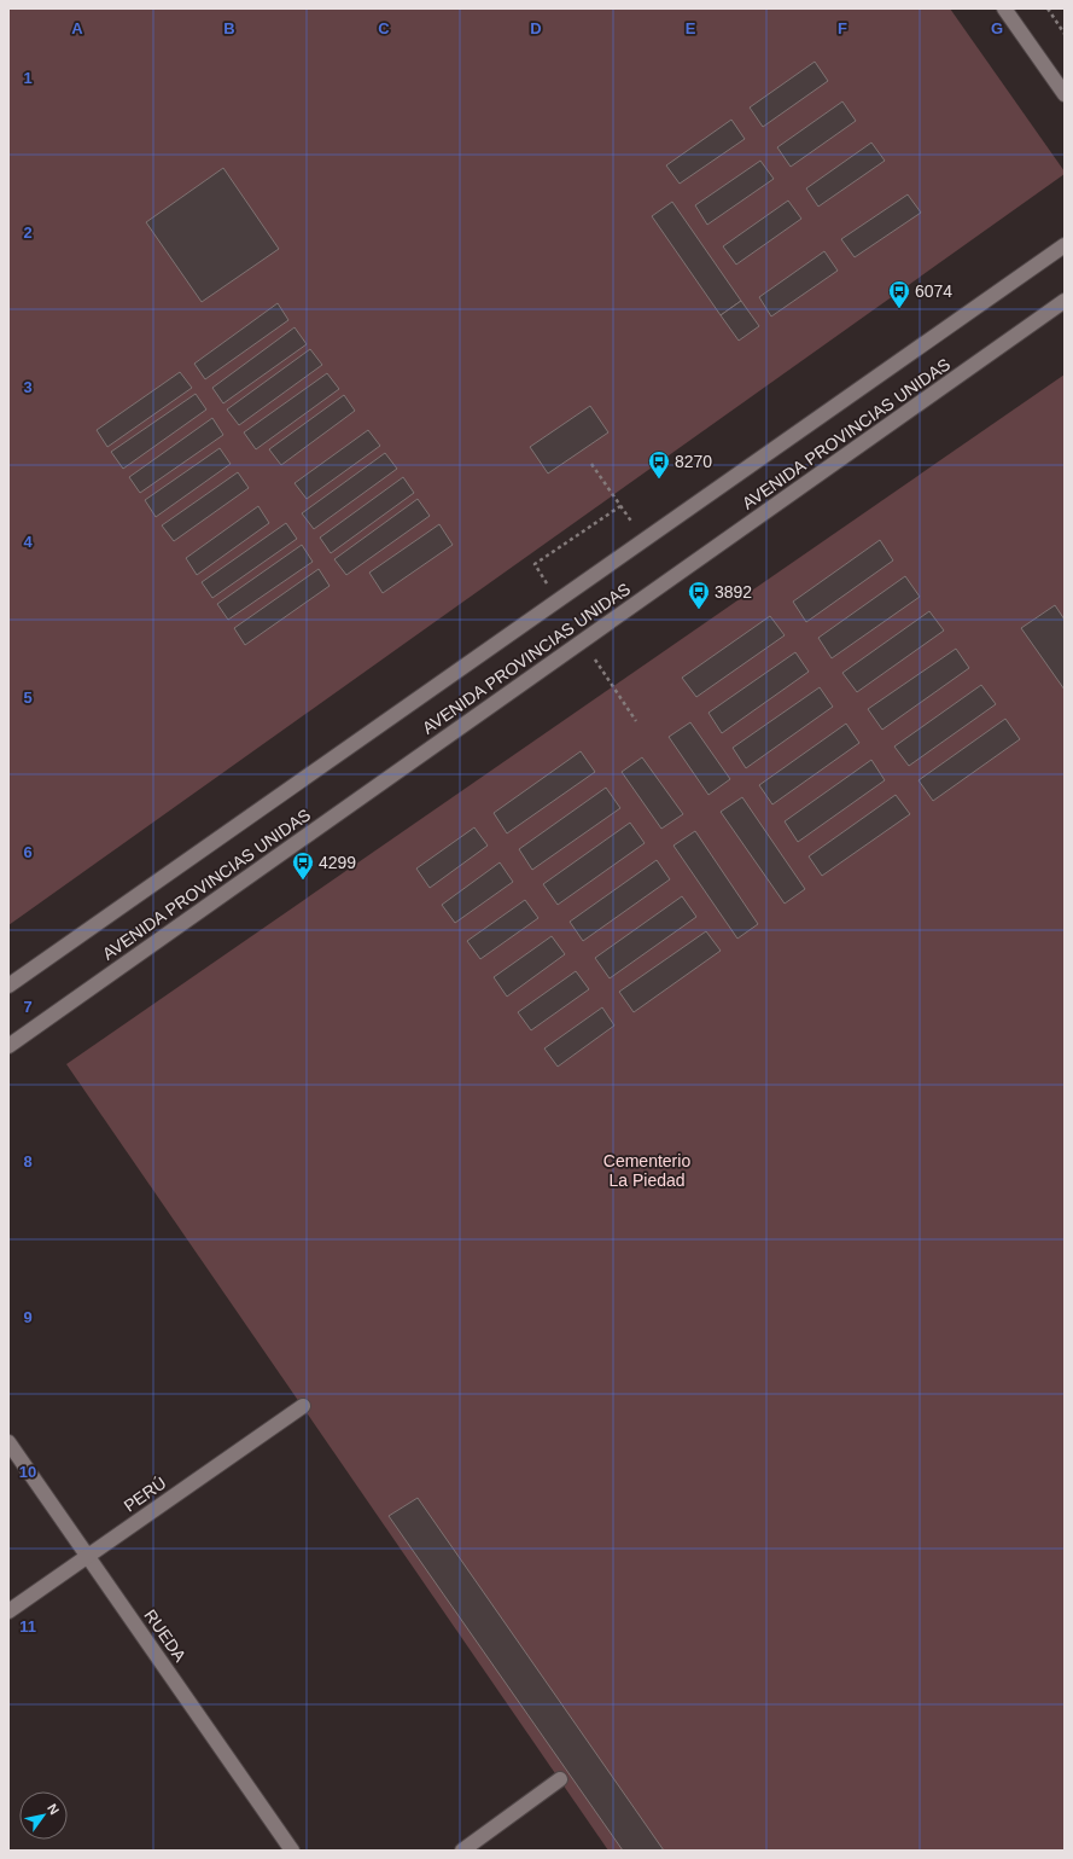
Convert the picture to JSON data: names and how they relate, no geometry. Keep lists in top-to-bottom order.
{
  "streets": {
    "main road": ["AVENIDA PROVINCIAS UNIDAS", "PERÚ", "RUEDA"]
  },
  "crossings": [
    ["PERÚ", "RUEDA"]
  ],
  "parks": ["Cementerio La Piedad"],
  "places": {
    "bus stop": [
      "6074",
      "8270",
      "3892",
      "4299"
    ]
  },
  "north": "top right",
  "grid": {
    "columns": [
      "A",
      "B",
      "C",
      "D",
      "E",
      "F",
      "G"
    ],
    "rows": [
      "1",
      "2",
      "3",
      "4",
      "5",
      "6",
      "7",
      "8",
      "9",
      "10",
      "11"
    ]
  }
}
